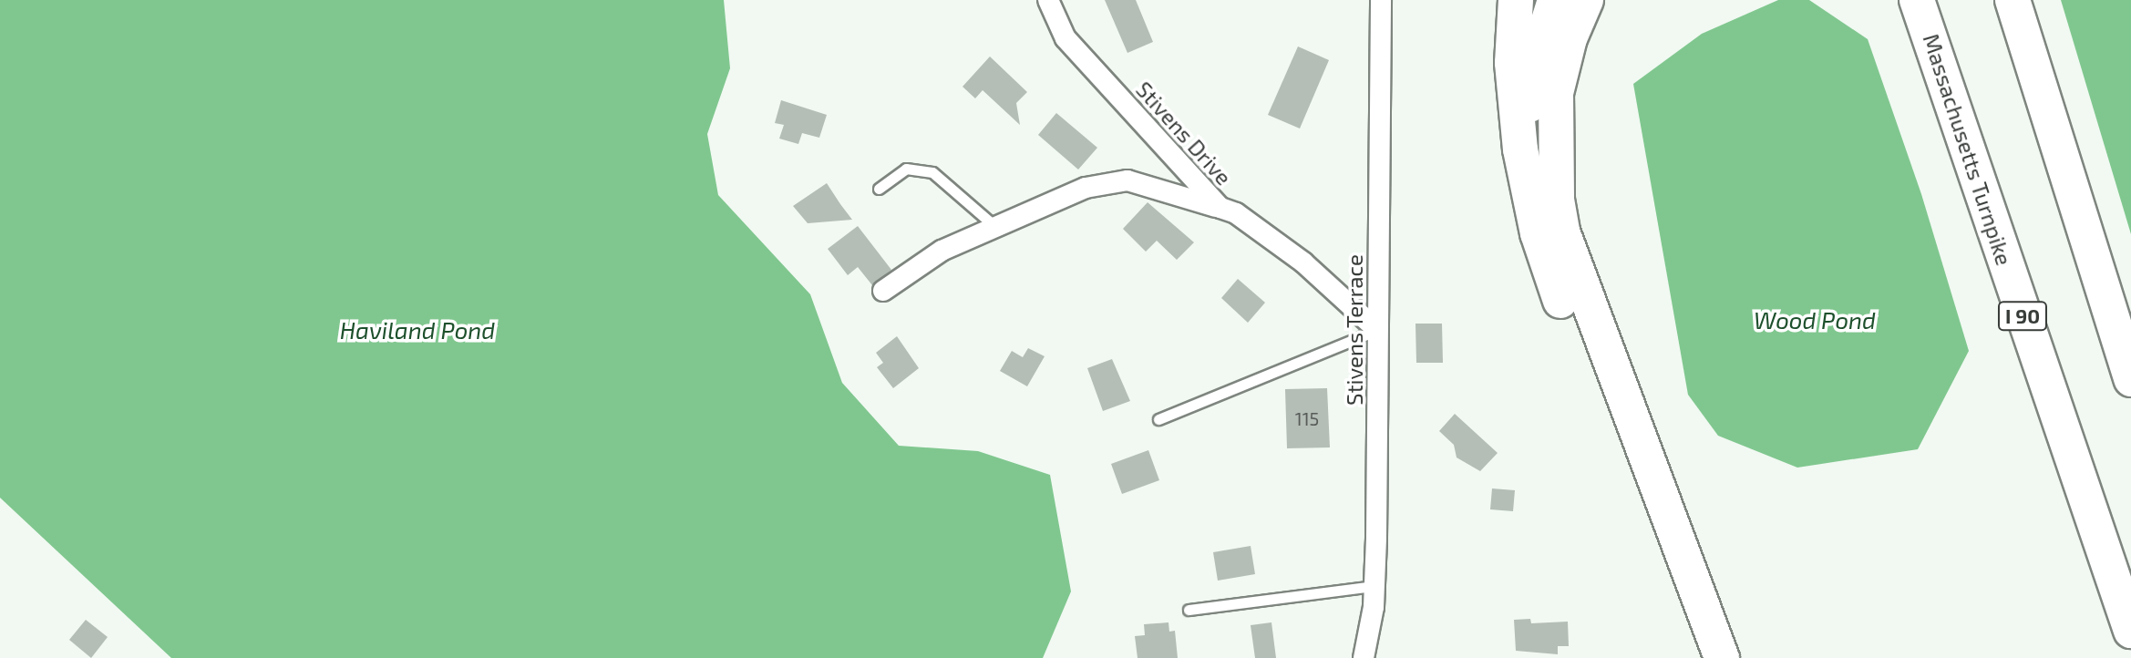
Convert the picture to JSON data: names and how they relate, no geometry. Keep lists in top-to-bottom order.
{
  "streets": {
    "highway": ["Massachusetts Turnpike", "I 90"],
    "street": ["Stivens Drive", "Stivens Terrace"]
  },
  "crossings": [
    ["Stivens Drive", "Stivens Terrace"]
  ],
  "water": ["Wood Pond", "Haviland Pond"],
  "house_numbers": ["115"]
}
